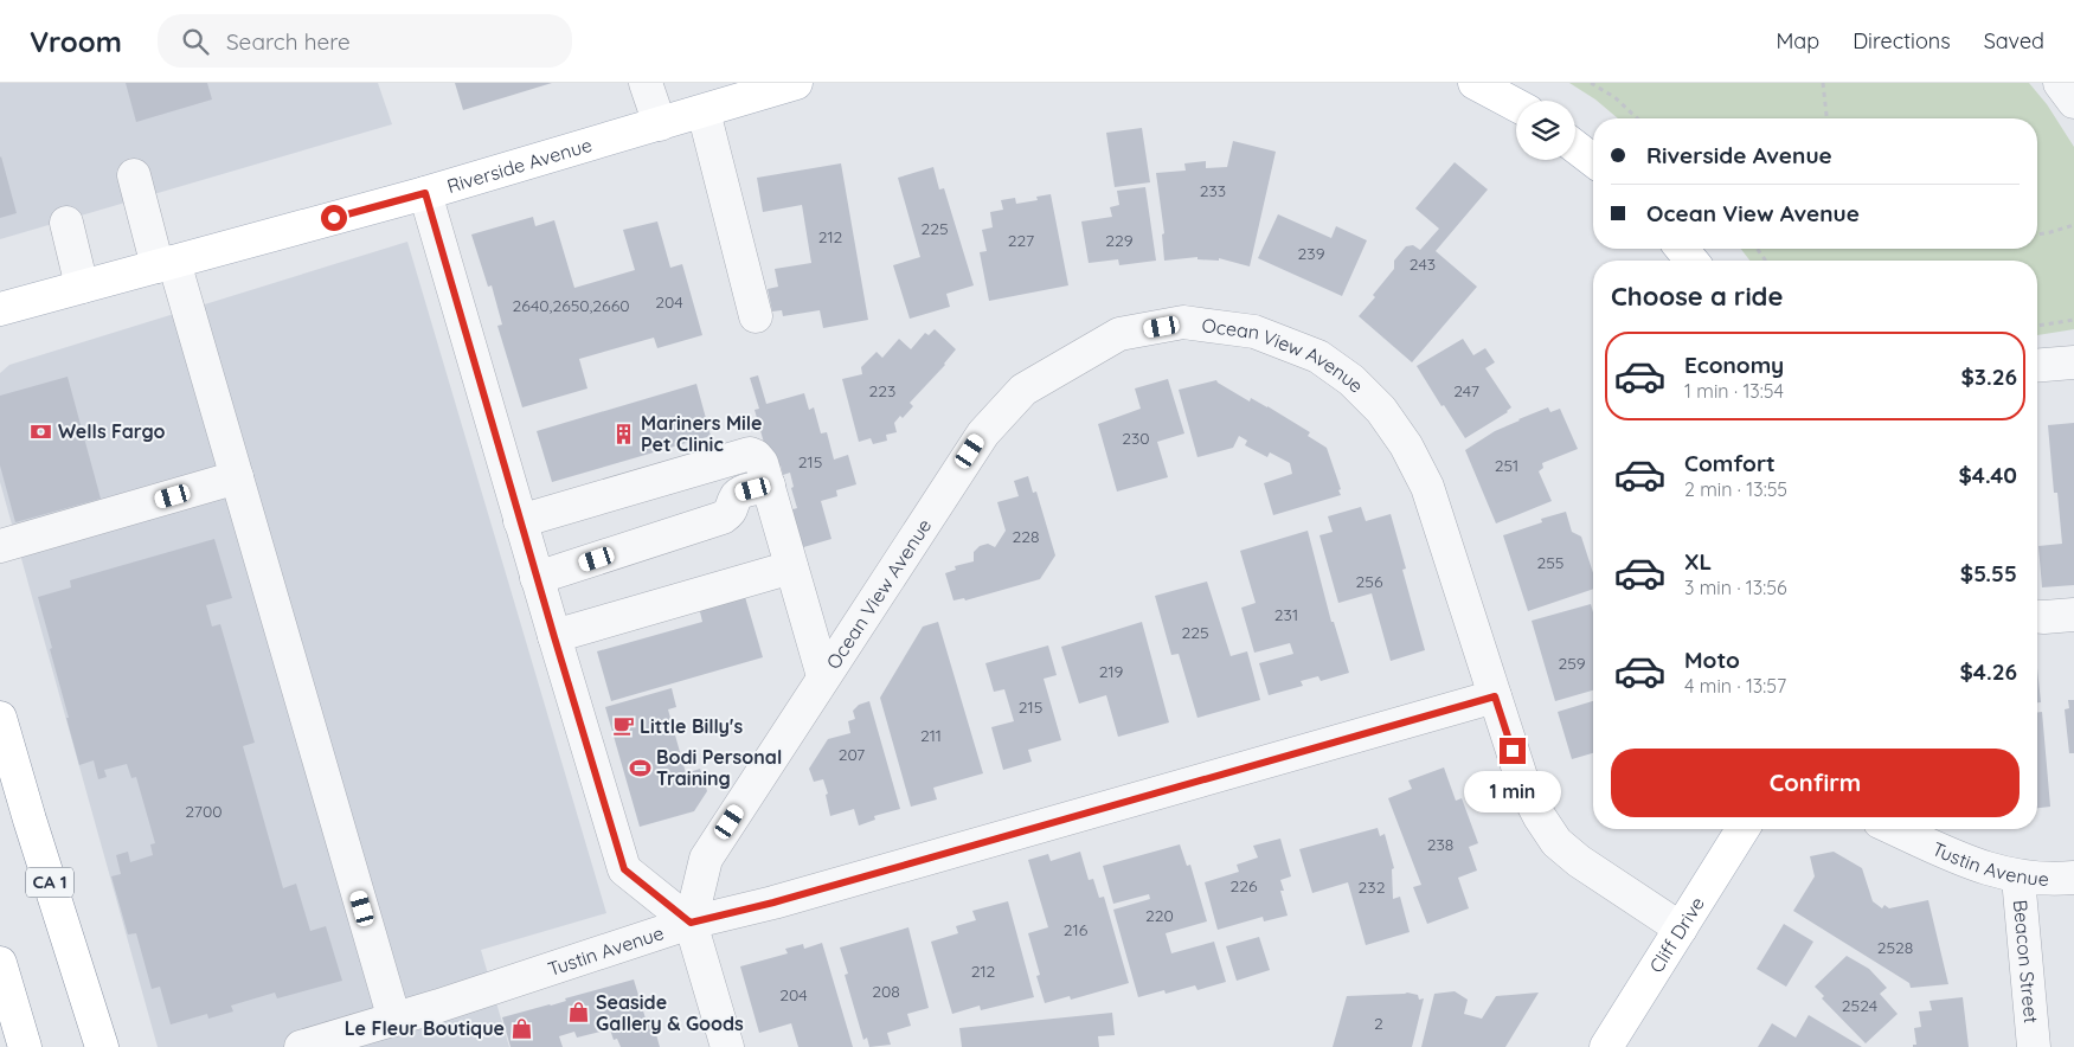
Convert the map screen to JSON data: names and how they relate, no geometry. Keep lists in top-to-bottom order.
{
  "streets": {
    "main road": ["Riverside Avenue", "CA 1", "Cliff Drive"],
    "street": ["Ocean View Avenue", "Tustin Avenue", "Beacon Street"]
  },
  "crossings": [
    ["Ocean View Avenue", "Tustin Avenue"],
    ["Ocean View Avenue", "Cliff Drive"],
    ["Tustin Avenue", "Beacon Street"]
  ],
  "places": {
    "bank": ["Wells Fargo"],
    "building": ["Mariners Mile Pet Clinic"],
    "cafe": ["Little Billy's"],
    "sports": ["Bodi Personal Training"],
    "shop": ["Seaside Gallery & Goods", "Le Fleur Boutique"]
  },
  "house_numbers": [
    "233",
    "225",
    "212",
    "227",
    "229",
    "239",
    "243",
    "204",
    "2640,2650,2660",
    "223",
    "247",
    "230",
    "215",
    "251",
    "228",
    "255",
    "256",
    "231",
    "225",
    "259",
    "219",
    "215",
    "211",
    "207",
    "2700",
    "238",
    "226",
    "232",
    "220",
    "216",
    "2528",
    "212",
    "208",
    "204",
    "2524",
    "2"
  ],
  "page": {
    "header": "Vroom",
    "search": "Search here",
    "nav": ["Map", "Directions", "Saved"],
    "banner": ["Riverside Avenue", "Ocean View Avenue"],
    "heading": "Choose a ride",
    "list": [
      {
        "name": "Economy",
        "note": "1 min · 13:54",
        "value": "$3.26"
      },
      {
        "name": "Comfort",
        "note": "2 min · 13:55",
        "value": "$4.40"
      },
      {
        "name": "XL",
        "note": "3 min · 13:56",
        "value": "$5.55"
      },
      {
        "name": "Moto",
        "note": "4 min · 13:57",
        "value": "$4.26"
      }
    ],
    "buttons": "Confirm",
    "bubble": "1 min"
  }
}
